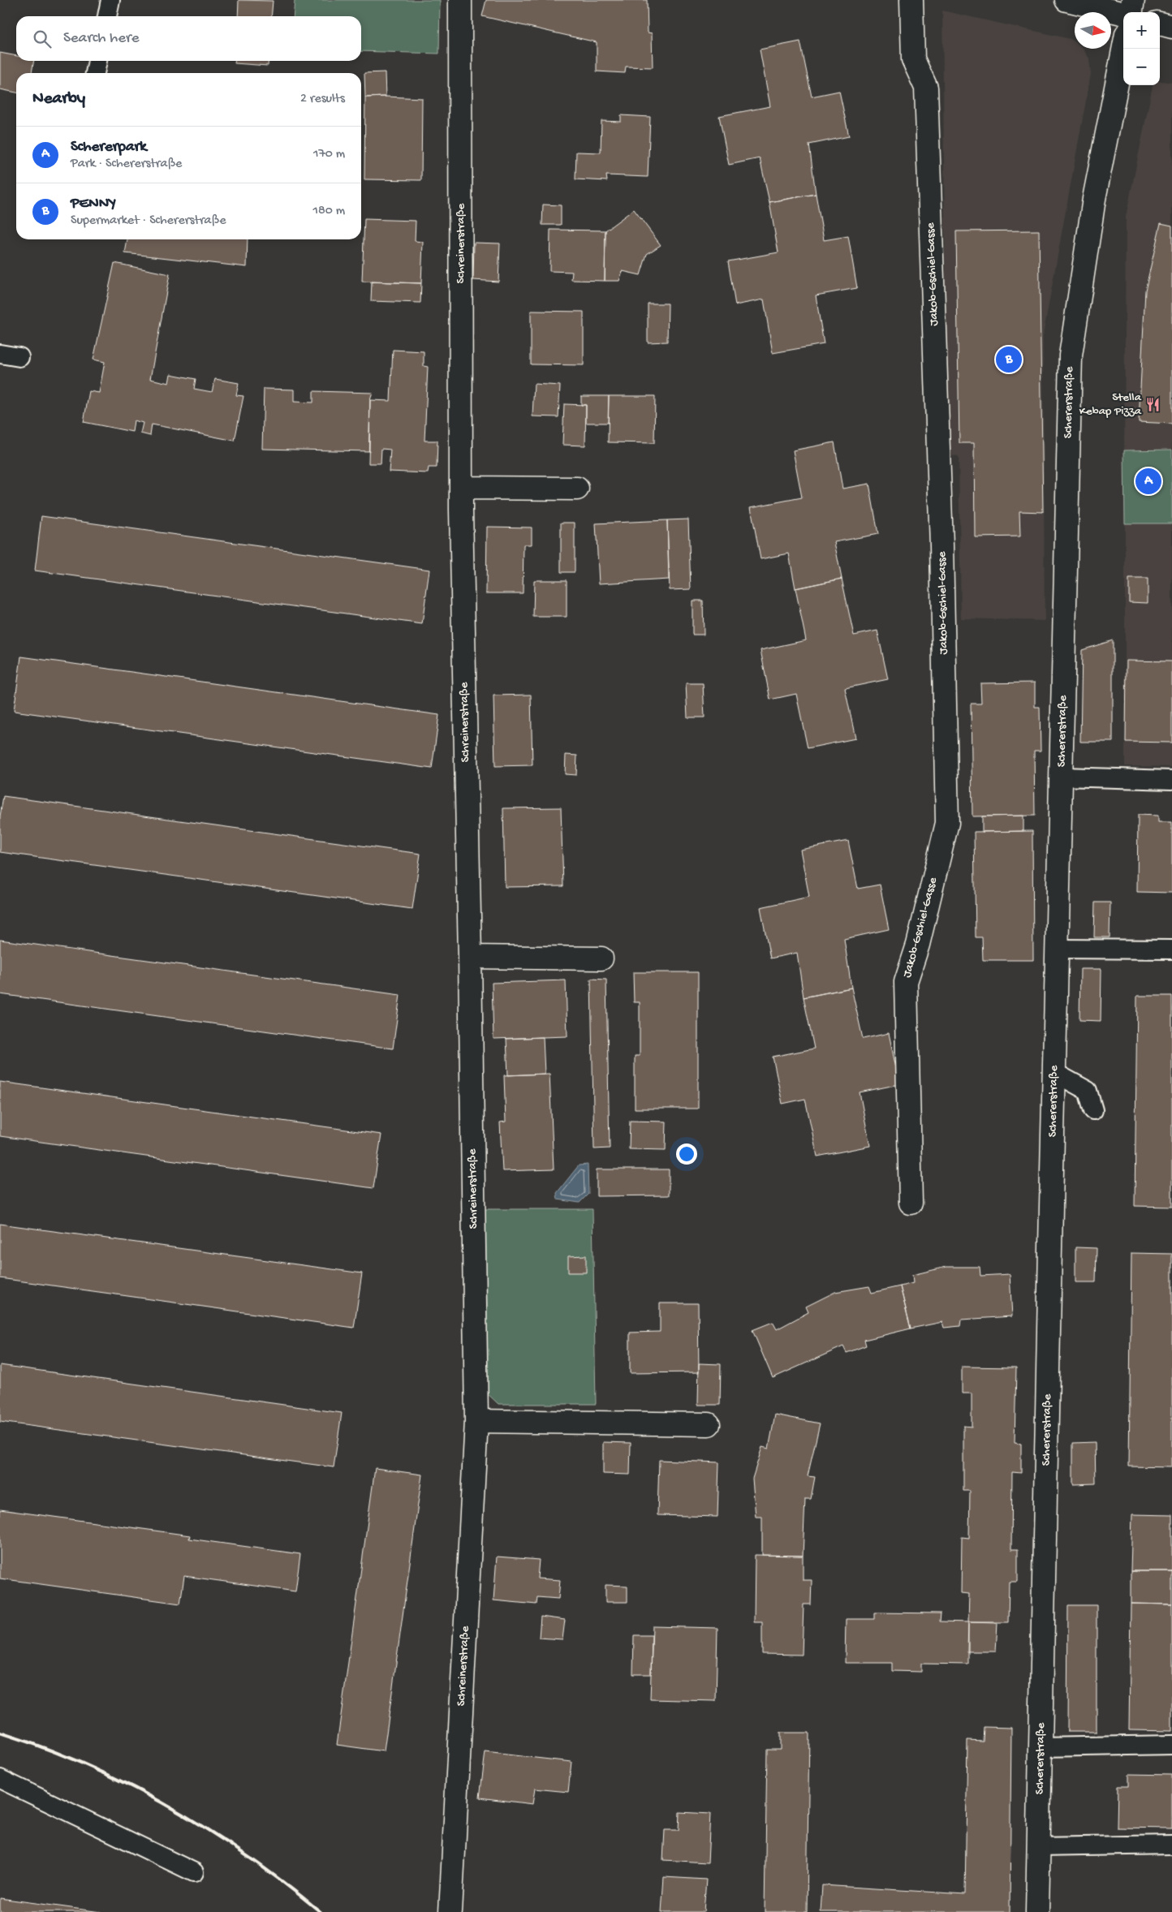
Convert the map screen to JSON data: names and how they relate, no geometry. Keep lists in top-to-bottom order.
{
  "streets": {
    "street": ["Schreinerstraße", "Jakob-Gschiel-Gasse", "Schererstraße"]
  },
  "places": {
    "restaurant": ["Stella Kebap Pizza"]
  },
  "north": "right",
  "page": {
    "map_buttons": ["+", "−"],
    "search": "Search here",
    "heading": ["Nearby", "2 results"],
    "list": [
      {
        "mark": "A",
        "name": "Schererpark",
        "note": "Park · Schererstraße",
        "value": "170 m"
      },
      {
        "mark": "B",
        "name": "PENNY",
        "note": "Supermarket · Schererstraße",
        "value": "180 m"
      }
    ],
    "pins": ["B", "A"]
  }
}
